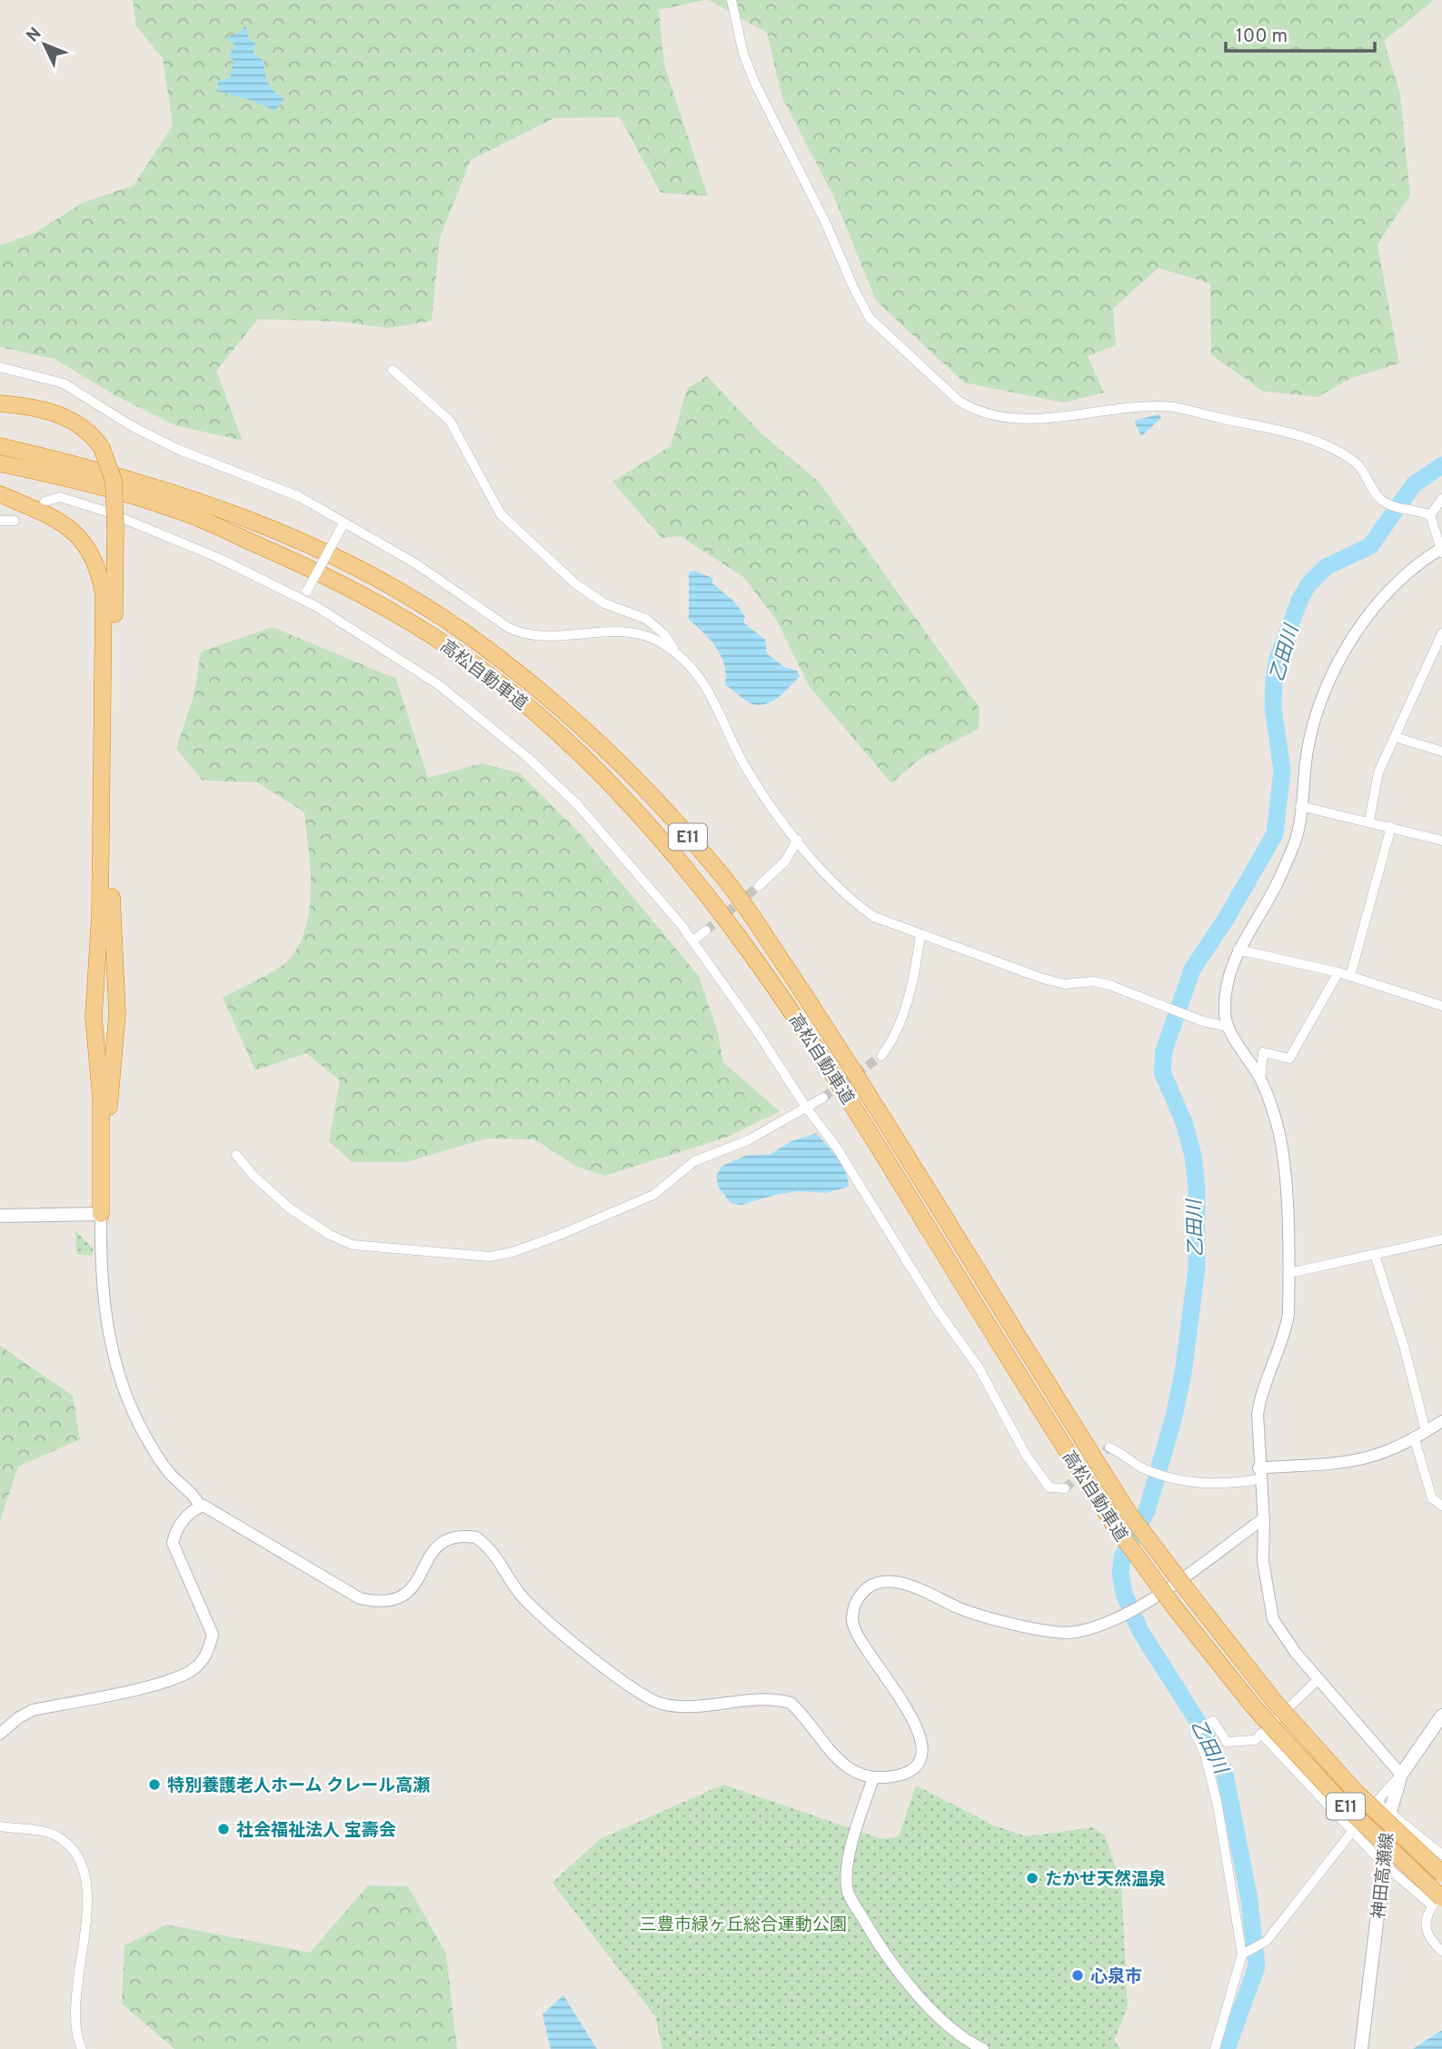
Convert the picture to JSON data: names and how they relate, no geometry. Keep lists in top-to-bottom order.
{
  "streets": {
    "highway": ["高松自動車道", "E11"],
    "main road": ["神田高瀬線"]
  },
  "water": ["乙田川"],
  "parks": ["三豊市緑ヶ丘総合運動公園"],
  "places": [
    "特別養護老人ホーム クレール高瀬",
    "社会福祉法人 宝壽会",
    "たかせ天然温泉",
    "心泉市"
  ],
  "scale_bar": "100 m",
  "north": "top left"
}
